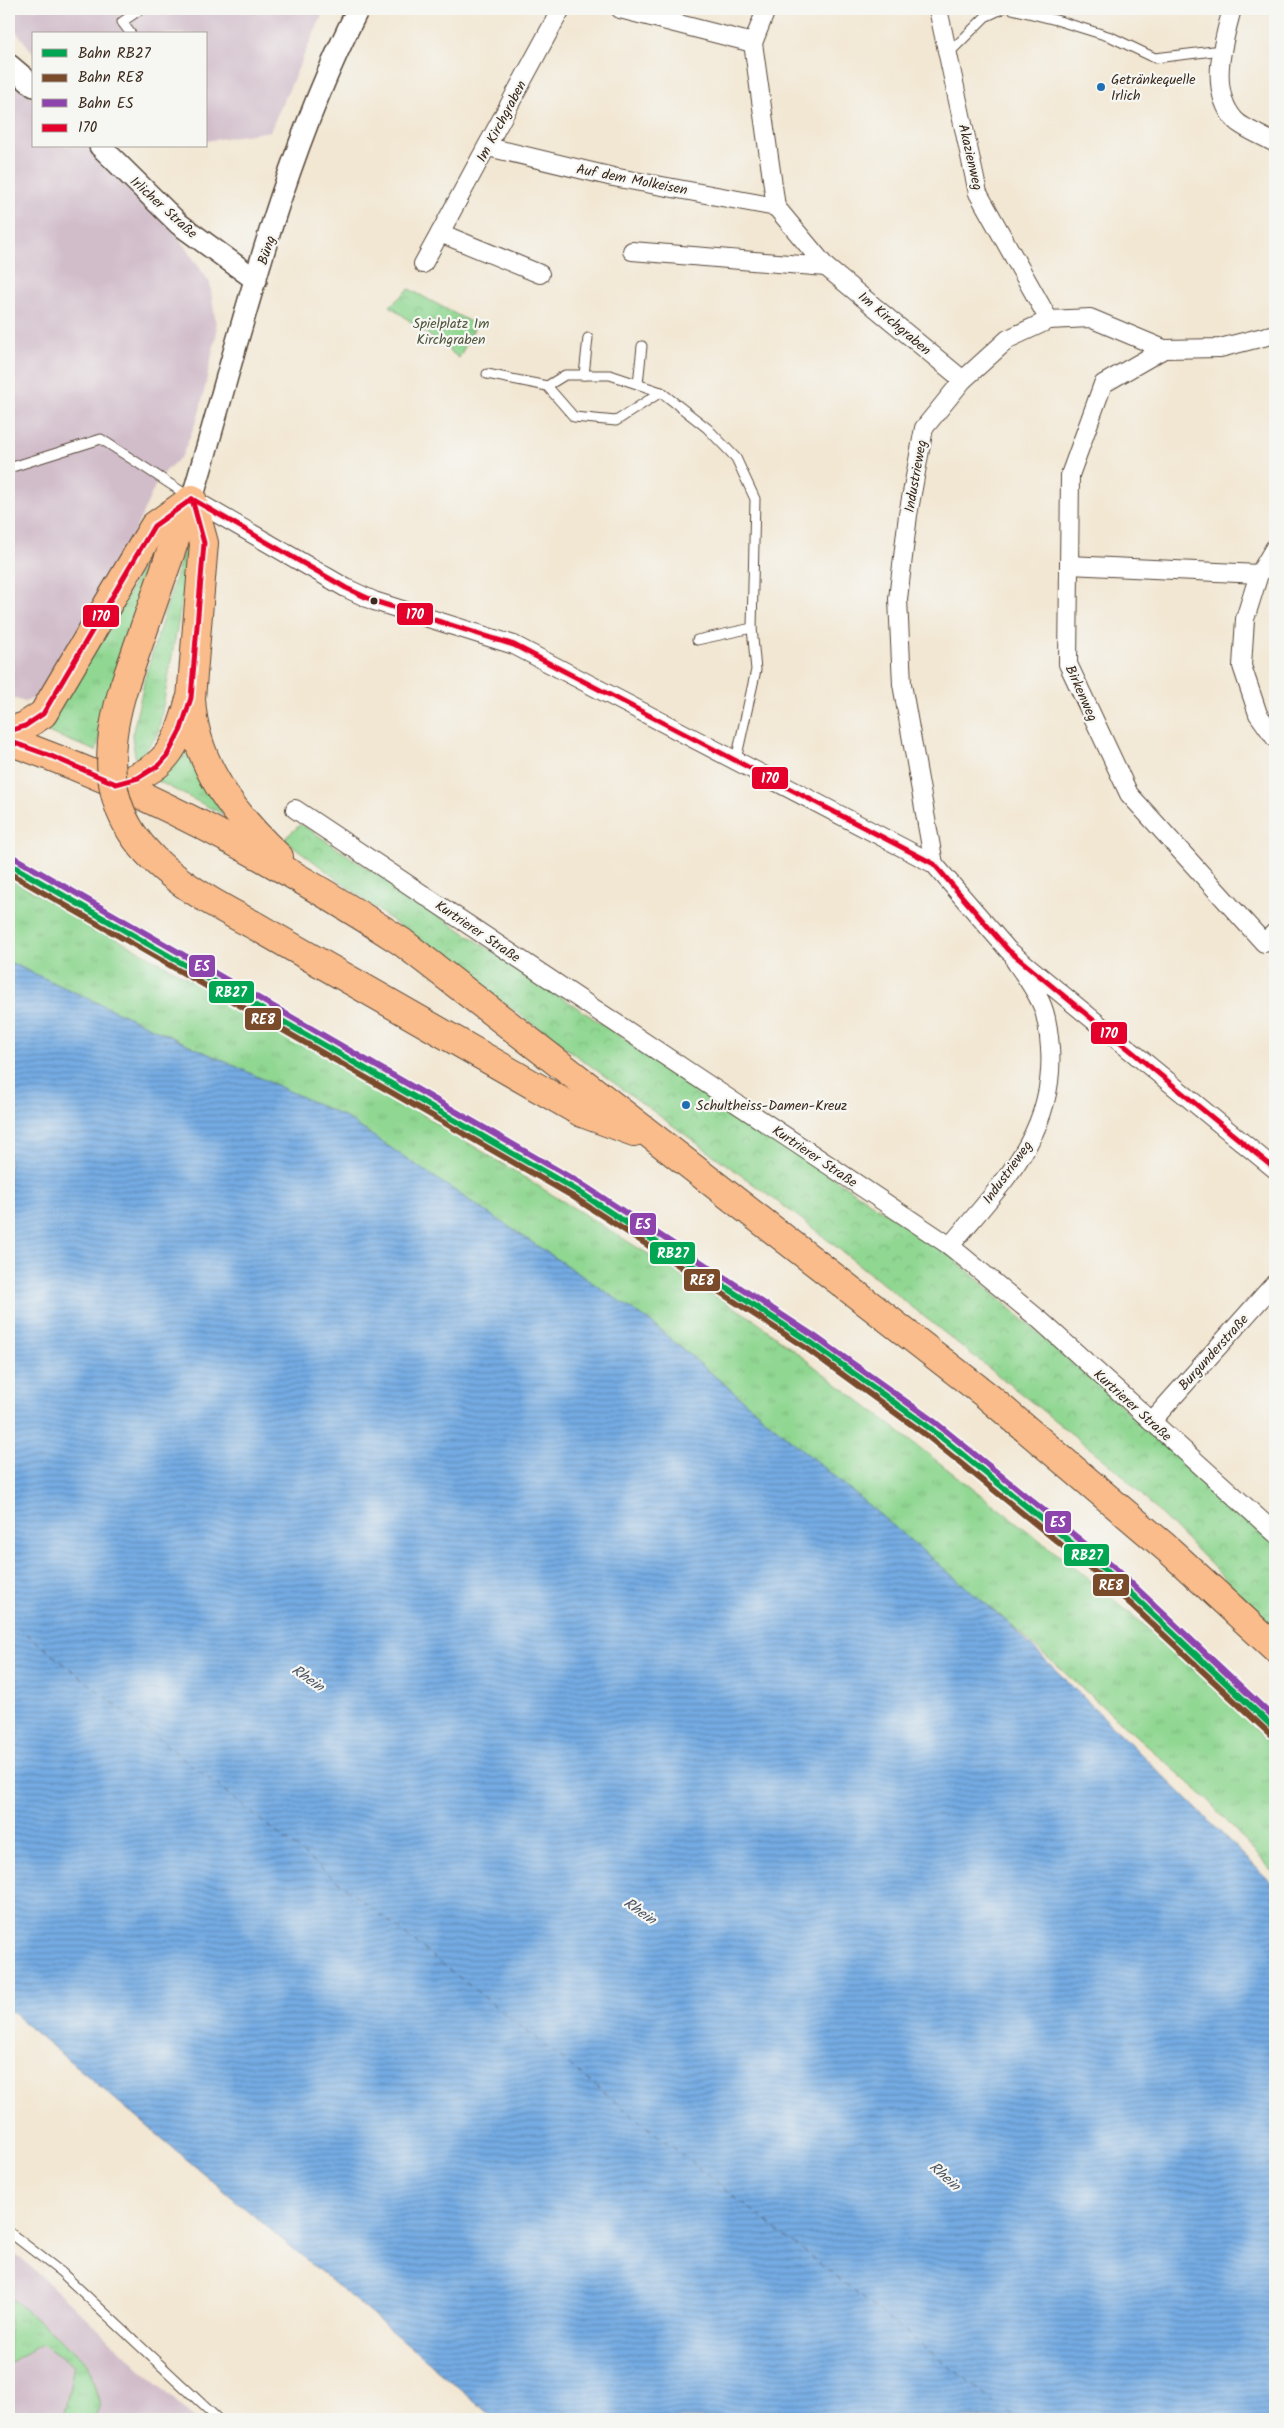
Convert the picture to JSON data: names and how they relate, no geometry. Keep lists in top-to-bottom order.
{
  "streets": {
    "street": [
      "Im Kirchgraben",
      "Akazienweg",
      "Auf dem Molkeisen",
      "Irlicher Straße",
      "Büng",
      "Industrieweg",
      "Birkenweg",
      "Kurtrierer Straße",
      "Burgunderstraße"
    ]
  },
  "crossings": [
    ["Im Kirchgraben", "Auf dem Molkeisen"],
    ["Im Kirchgraben", "Industrieweg"],
    ["Akazienweg", "Industrieweg"],
    ["Irlicher Straße", "Büng"],
    ["Industrieweg", "Birkenweg"],
    ["Industrieweg", "Kurtrierer Straße"],
    ["Kurtrierer Straße", "Burgunderstraße"]
  ],
  "water": ["Rhein"],
  "parks": ["Spielplatz Im Kirchgraben"],
  "places": ["Getränkequelle Irlich", "Schultheiss-Damen-Kreuz"],
  "lines": [
    "transit line 170",
    "rail line ES",
    "rail line RB27",
    "rail line RE8"
  ],
  "legend": [
    "Bahn RB27",
    "Bahn RE8",
    "Bahn ES",
    "170"
  ]
}
